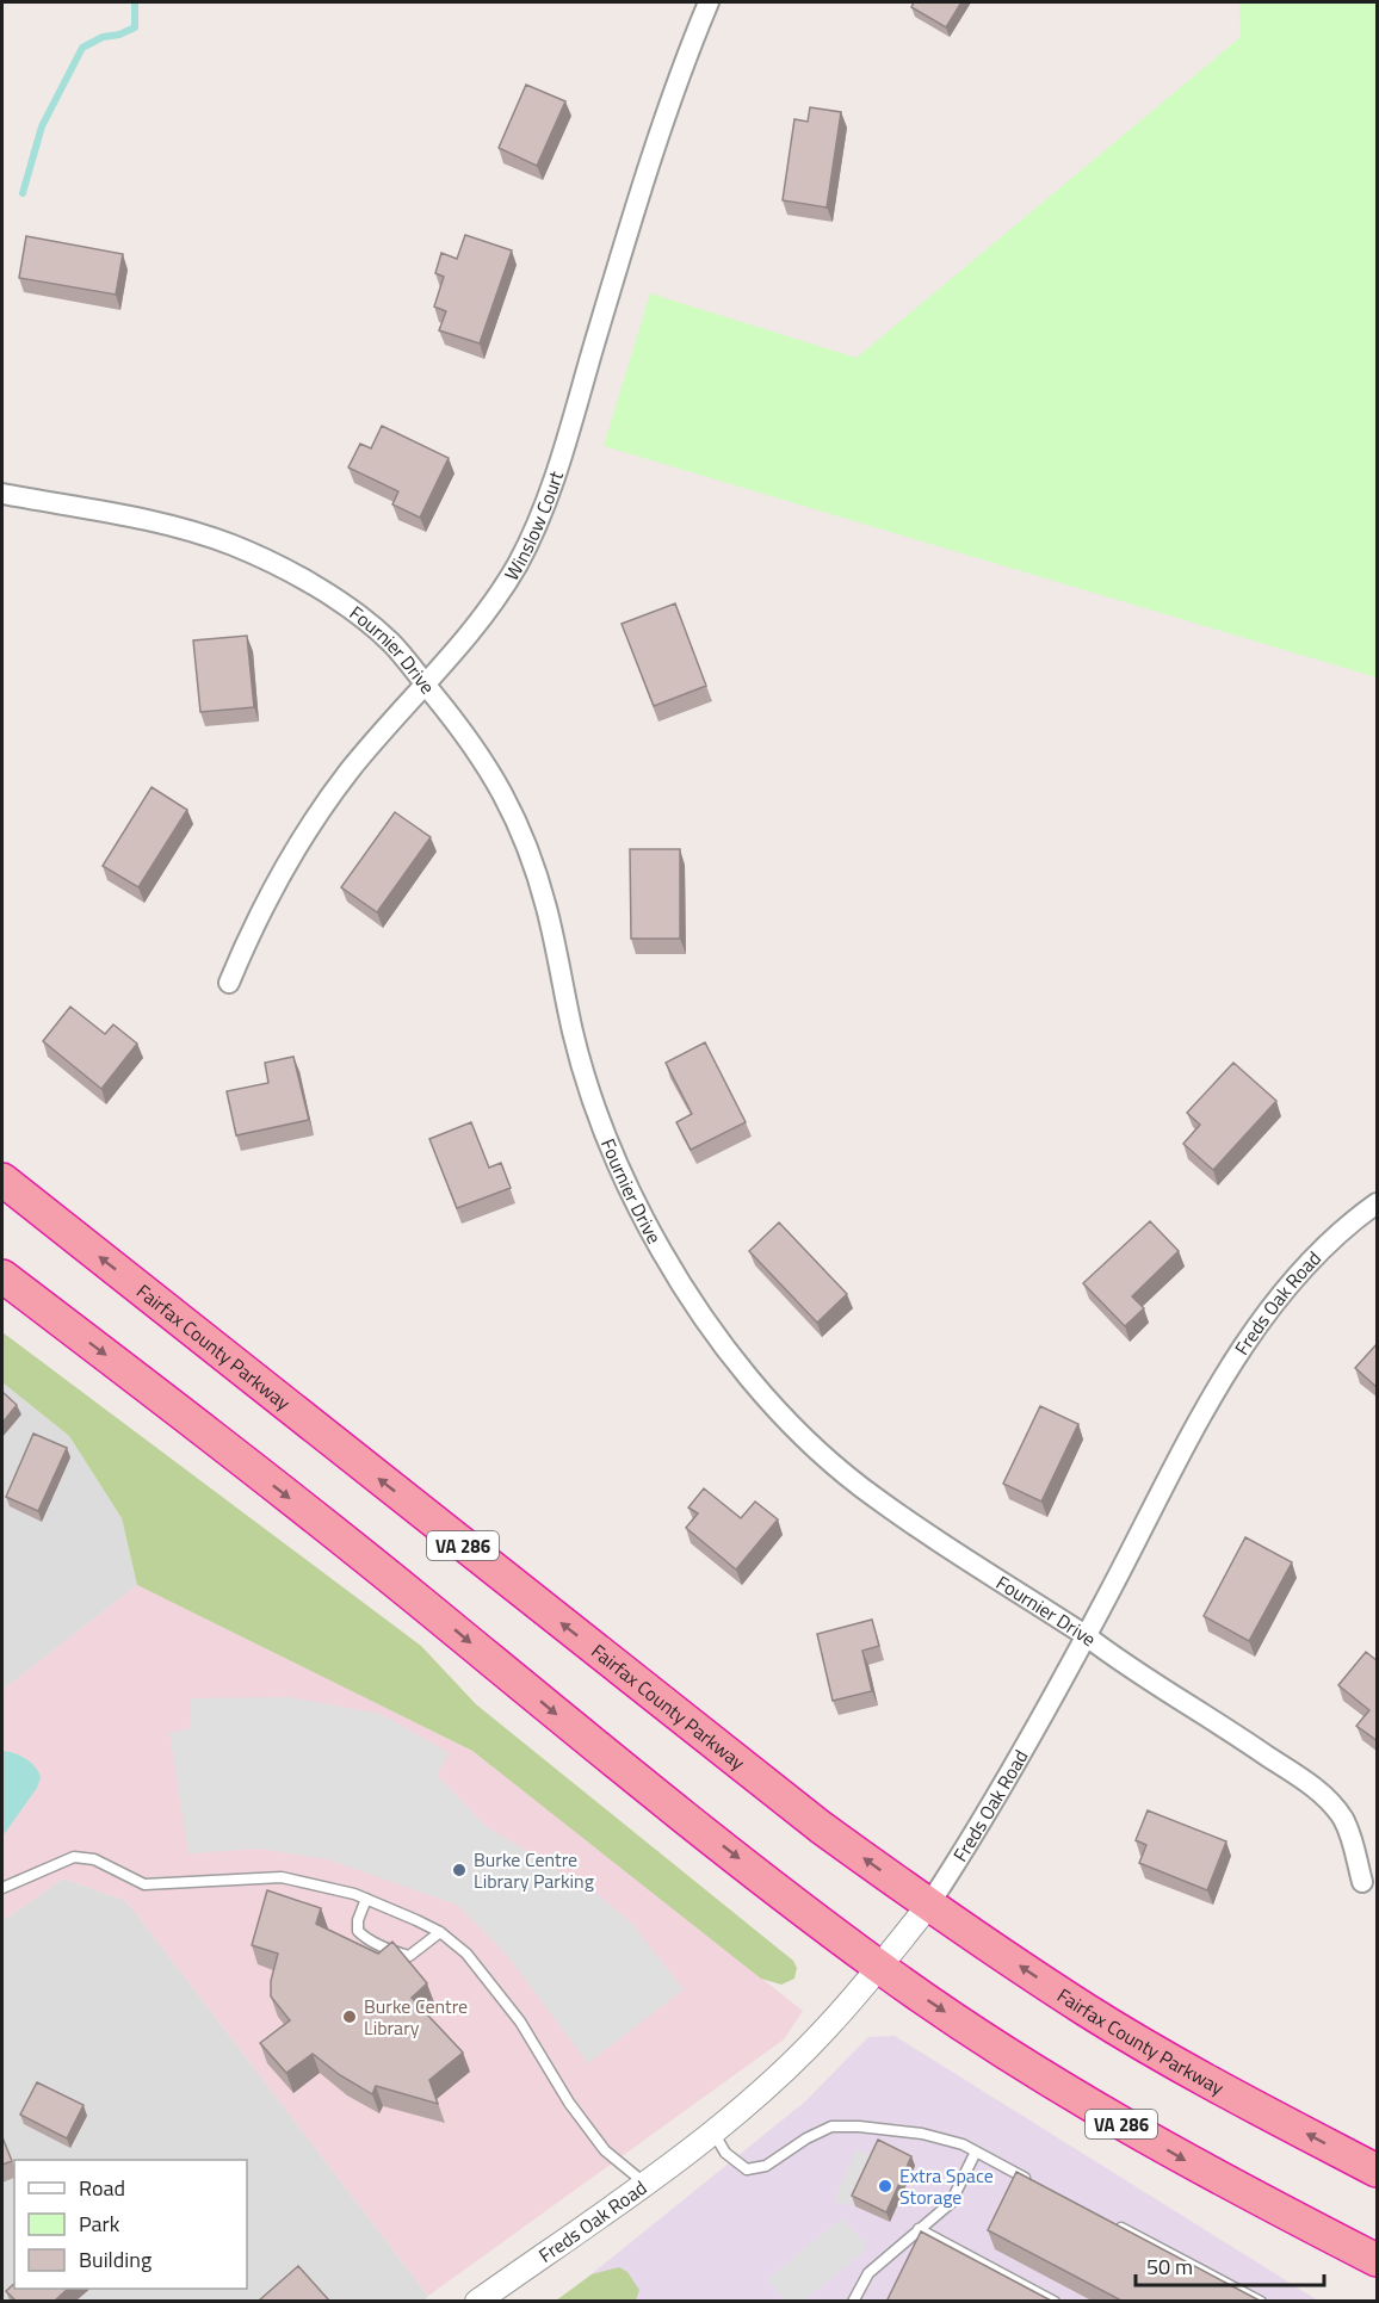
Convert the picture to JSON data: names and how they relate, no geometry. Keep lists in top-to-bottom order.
{
  "streets": {
    "highway": ["Fairfax County Parkway", "VA 286"],
    "street": ["Winslow Court", "Fournier Drive", "Freds Oak Road"]
  },
  "crossings": [
    ["Winslow Court", "Fournier Drive"],
    ["Fournier Drive", "Freds Oak Road"],
    ["Freds Oak Road", "Fairfax County Parkway"],
    ["Freds Oak Road", "VA 286"]
  ],
  "places": ["Burke Centre Library Parking", "Burke Centre Library", "Extra Space Storage"],
  "legend": ["Road", "Park", "Building"],
  "scale_bar": "50 m"
}
